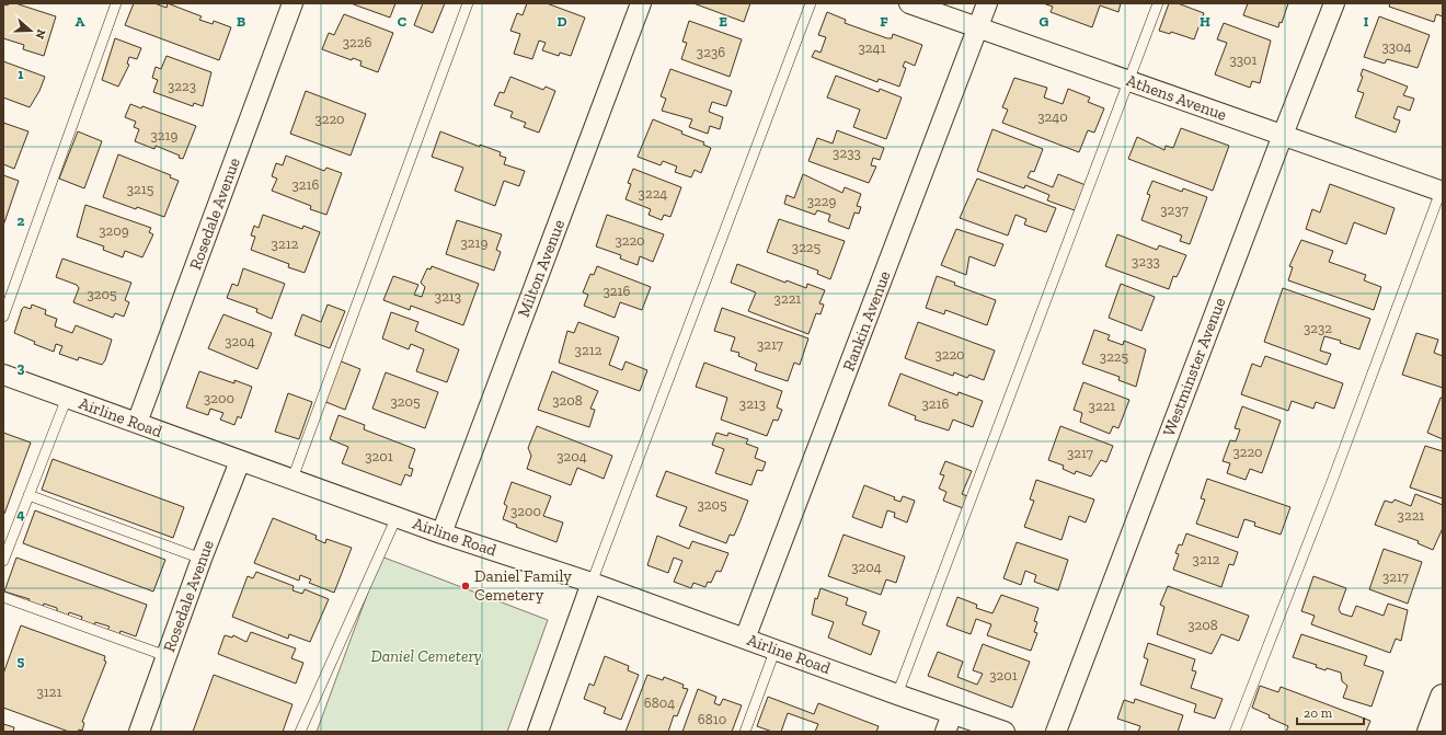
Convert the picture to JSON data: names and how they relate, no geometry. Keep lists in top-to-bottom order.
{
  "streets": {
    "street": [
      "Athens Avenue",
      "Rosedale Avenue",
      "Milton Avenue",
      "Rankin Avenue",
      "Westminster Avenue",
      "Airline Road"
    ]
  },
  "crossings": [
    ["Athens Avenue", "Rankin Avenue"],
    ["Athens Avenue", "Westminster Avenue"],
    ["Rosedale Avenue", "Airline Road"],
    ["Milton Avenue", "Airline Road"],
    ["Rankin Avenue", "Airline Road"]
  ],
  "parks": ["Daniel Cemetery"],
  "places": ["Daniel Family Cemetery"],
  "house_numbers": [
    "3226",
    "3304",
    "3241",
    "3236",
    "3301",
    "3223",
    "3240",
    "3220",
    "3219",
    "3233",
    "3216",
    "3215",
    "3224",
    "3229",
    "3237",
    "3209",
    "3220",
    "3219",
    "3212",
    "3225",
    "3233",
    "3216",
    "3205",
    "3213",
    "3221",
    "3232",
    "3204",
    "3217",
    "3212",
    "3220",
    "3225",
    "3200",
    "3208",
    "3205",
    "3213",
    "3216",
    "3221",
    "3220",
    "3217",
    "3201",
    "3204",
    "3205",
    "3200",
    "3221",
    "3212",
    "3204",
    "3217",
    "3208",
    "3201",
    "3121",
    "6804",
    "6810"
  ],
  "scale_bar": "20 m",
  "north": "right",
  "grid": {
    "columns": [
      "A",
      "B",
      "C",
      "D",
      "E",
      "F",
      "G",
      "H",
      "I"
    ],
    "rows": [
      "1",
      "2",
      "3",
      "4",
      "5"
    ]
  }
}
